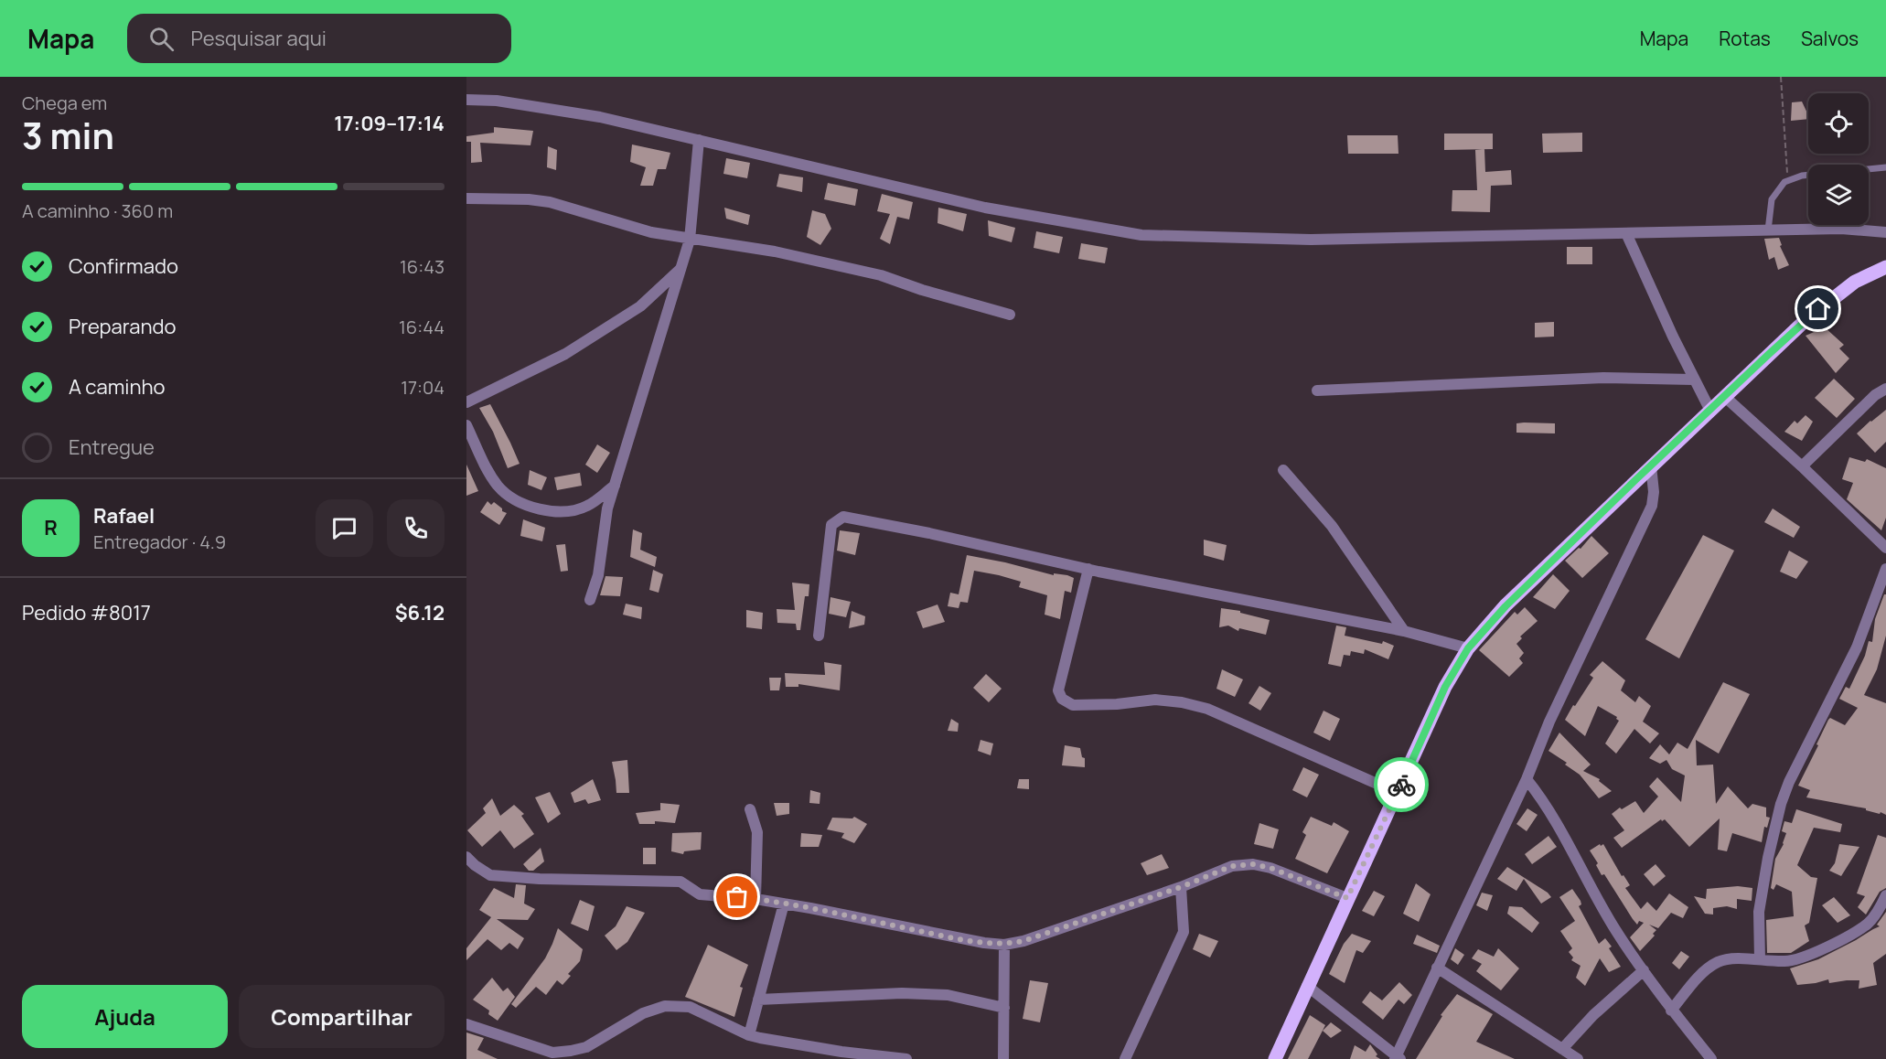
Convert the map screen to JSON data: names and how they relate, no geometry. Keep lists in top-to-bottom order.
{
  "page": {
    "header": "Mapa",
    "search": "Pesquisar aqui",
    "nav": ["Mapa", "Rotas", "Salvos"],
    "heading": ["3 min", "Chega em", "17:09–17:14"],
    "panel": [
      "Rafael",
      "Entregador · 4.9",
      "Pedido #8017",
      "$6.12"
    ],
    "bar": "A caminho · 360 m",
    "list": [
      ["Confirmado", "16:43"],
      ["Preparando", "16:44"],
      ["A caminho", "17:04"],
      "Entregue"
    ],
    "round": "R",
    "buttons": ["Ajuda", "Compartilhar"]
  }
}
